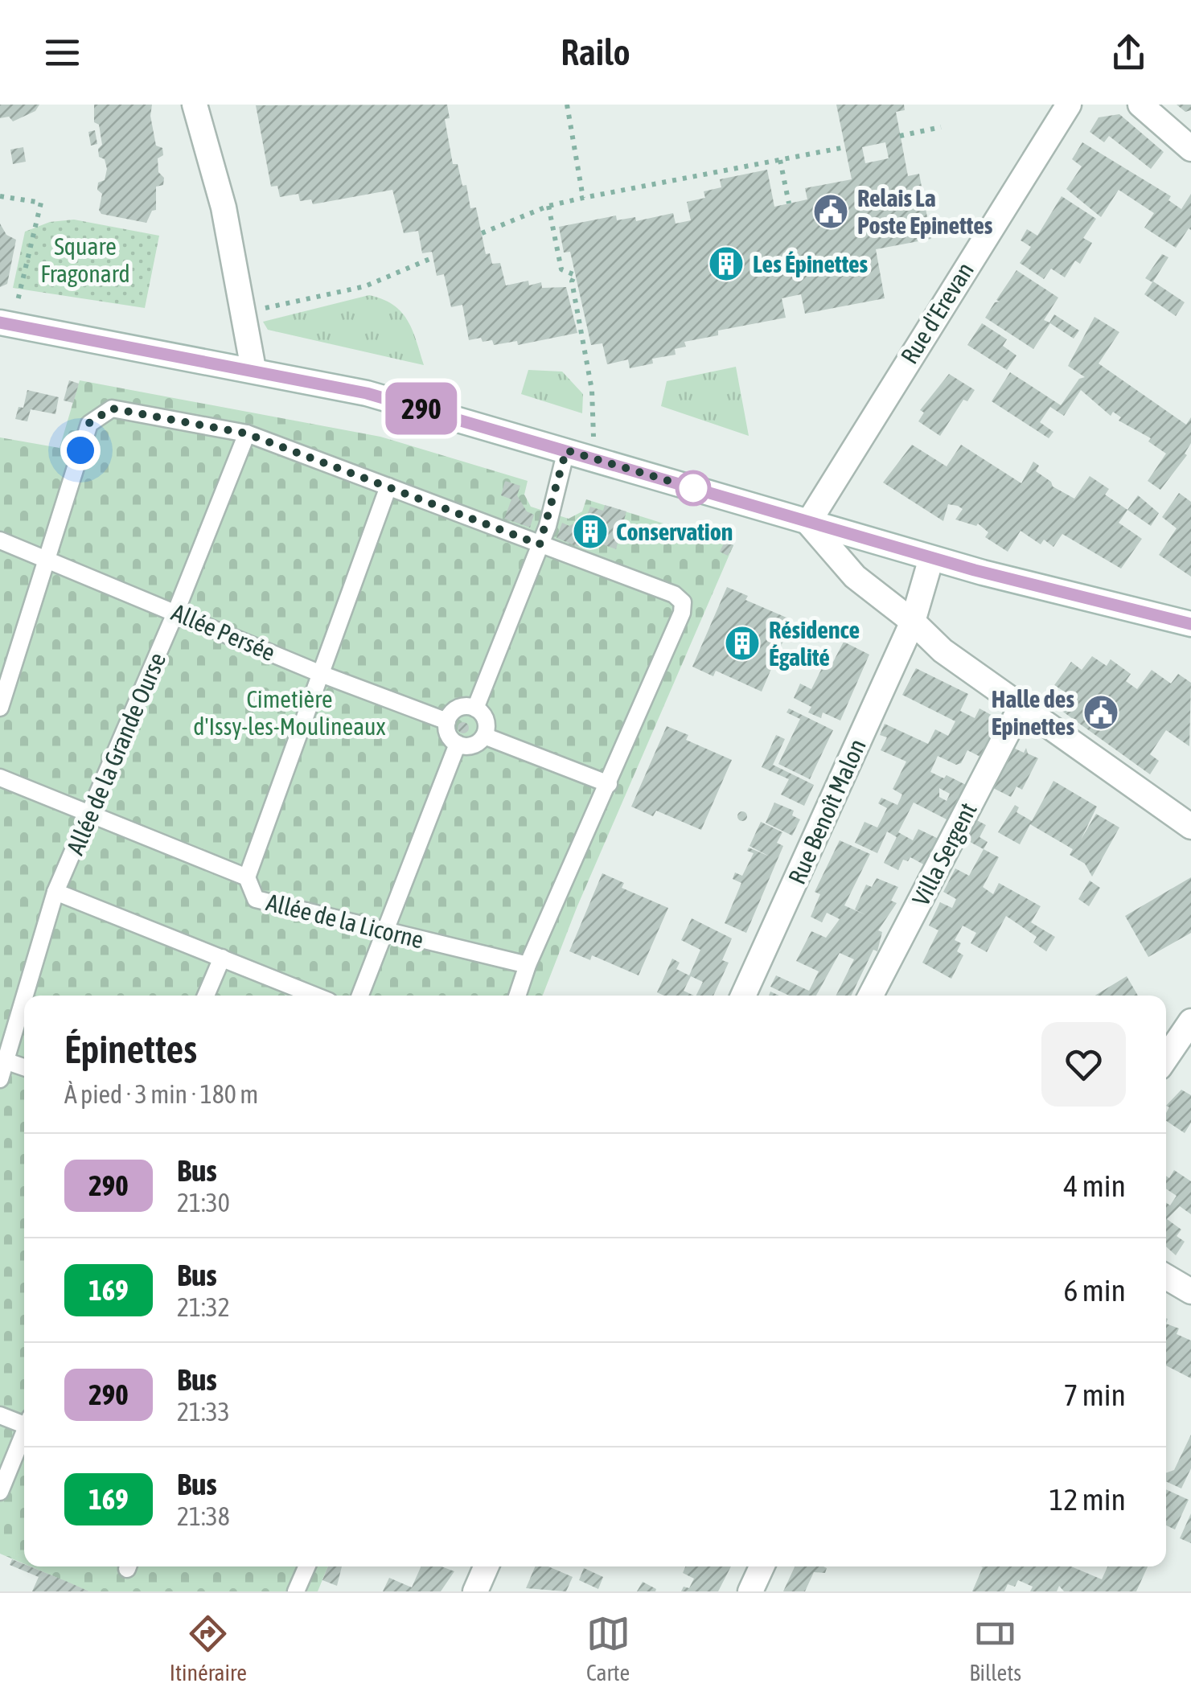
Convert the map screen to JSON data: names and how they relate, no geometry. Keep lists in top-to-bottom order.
{
  "streets": {
    "street": ["Rue d'Erevan", "Rue Benoît Malon", "Villa Sergent"],
    "lane": ["Allée Persée", "Allée de la Grande Ourse", "Allée de la Licorne"]
  },
  "crossings": [
    ["Allée Persée", "Allée de la Grande Ourse"],
    ["Allée de la Grande Ourse", "Allée de la Licorne"]
  ],
  "parks": ["Square Fragonard", "Cimetière d'Issy-les-Moulineaux"],
  "places": {
    "public building": ["Relais La Poste Epinettes", "Halle des Epinettes"],
    "building": ["Les Épinettes", "Conservation", "Résidence Égalité"]
  },
  "lines": ["bus line 290"],
  "page": {
    "header": "Railo",
    "on_map": "290",
    "heading": ["Épinettes", "À pied · 3 min · 180 m"],
    "list": [
      {
        "mark": "290",
        "name": "Bus",
        "note": "21:30",
        "value": "4 min"
      },
      {
        "mark": "169",
        "name": "Bus",
        "note": "21:32",
        "value": "6 min"
      },
      {
        "mark": "290",
        "name": "Bus",
        "note": "21:33",
        "value": "7 min"
      },
      {
        "mark": "169",
        "name": "Bus",
        "note": "21:38",
        "value": "12 min"
      }
    ],
    "tabs": ["Itinéraire", "Carte", "Billets"]
  }
}
